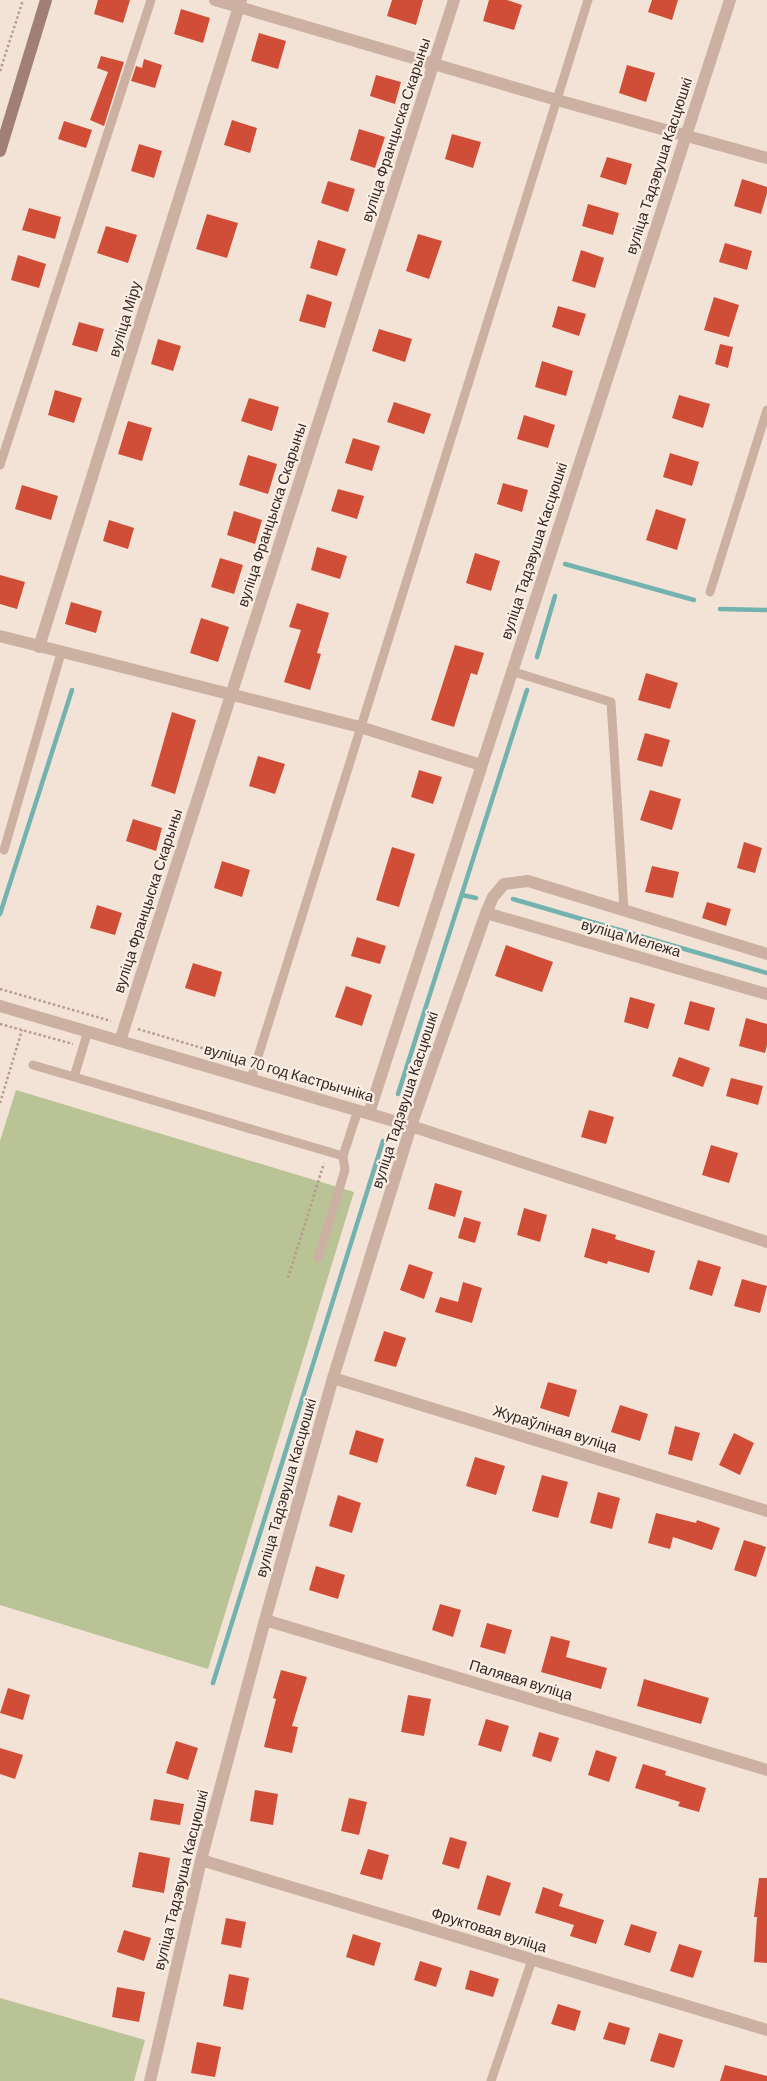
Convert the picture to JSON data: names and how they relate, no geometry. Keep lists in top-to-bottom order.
{
  "streets": {
    "street": [
      "вуліца Францыска Скарыны",
      "вуліца Тадэвуша Касцюшкі",
      "вуліца Міру",
      "вуліца Мележа",
      "вуліца 70 год Кастрычніка",
      "Жураўліная вуліца",
      "Палявая вуліца",
      "Фруктовая вуліца"
    ]
  },
  "crossings": [
    ["вуліца Францыска Скарыны", "вуліца 70 год Кастрычніка"],
    ["вуліца Тадэвуша Касцюшкі", "вуліца Мележа"],
    ["вуліца Тадэвуша Касцюшкі", "вуліца 70 год Кастрычніка"],
    ["вуліца Тадэвуша Касцюшкі", "Жураўліная вуліца"],
    ["вуліца Тадэвуша Касцюшкі", "Палявая вуліца"],
    ["вуліца Тадэвуша Касцюшкі", "Фруктовая вуліца"]
  ]
}
